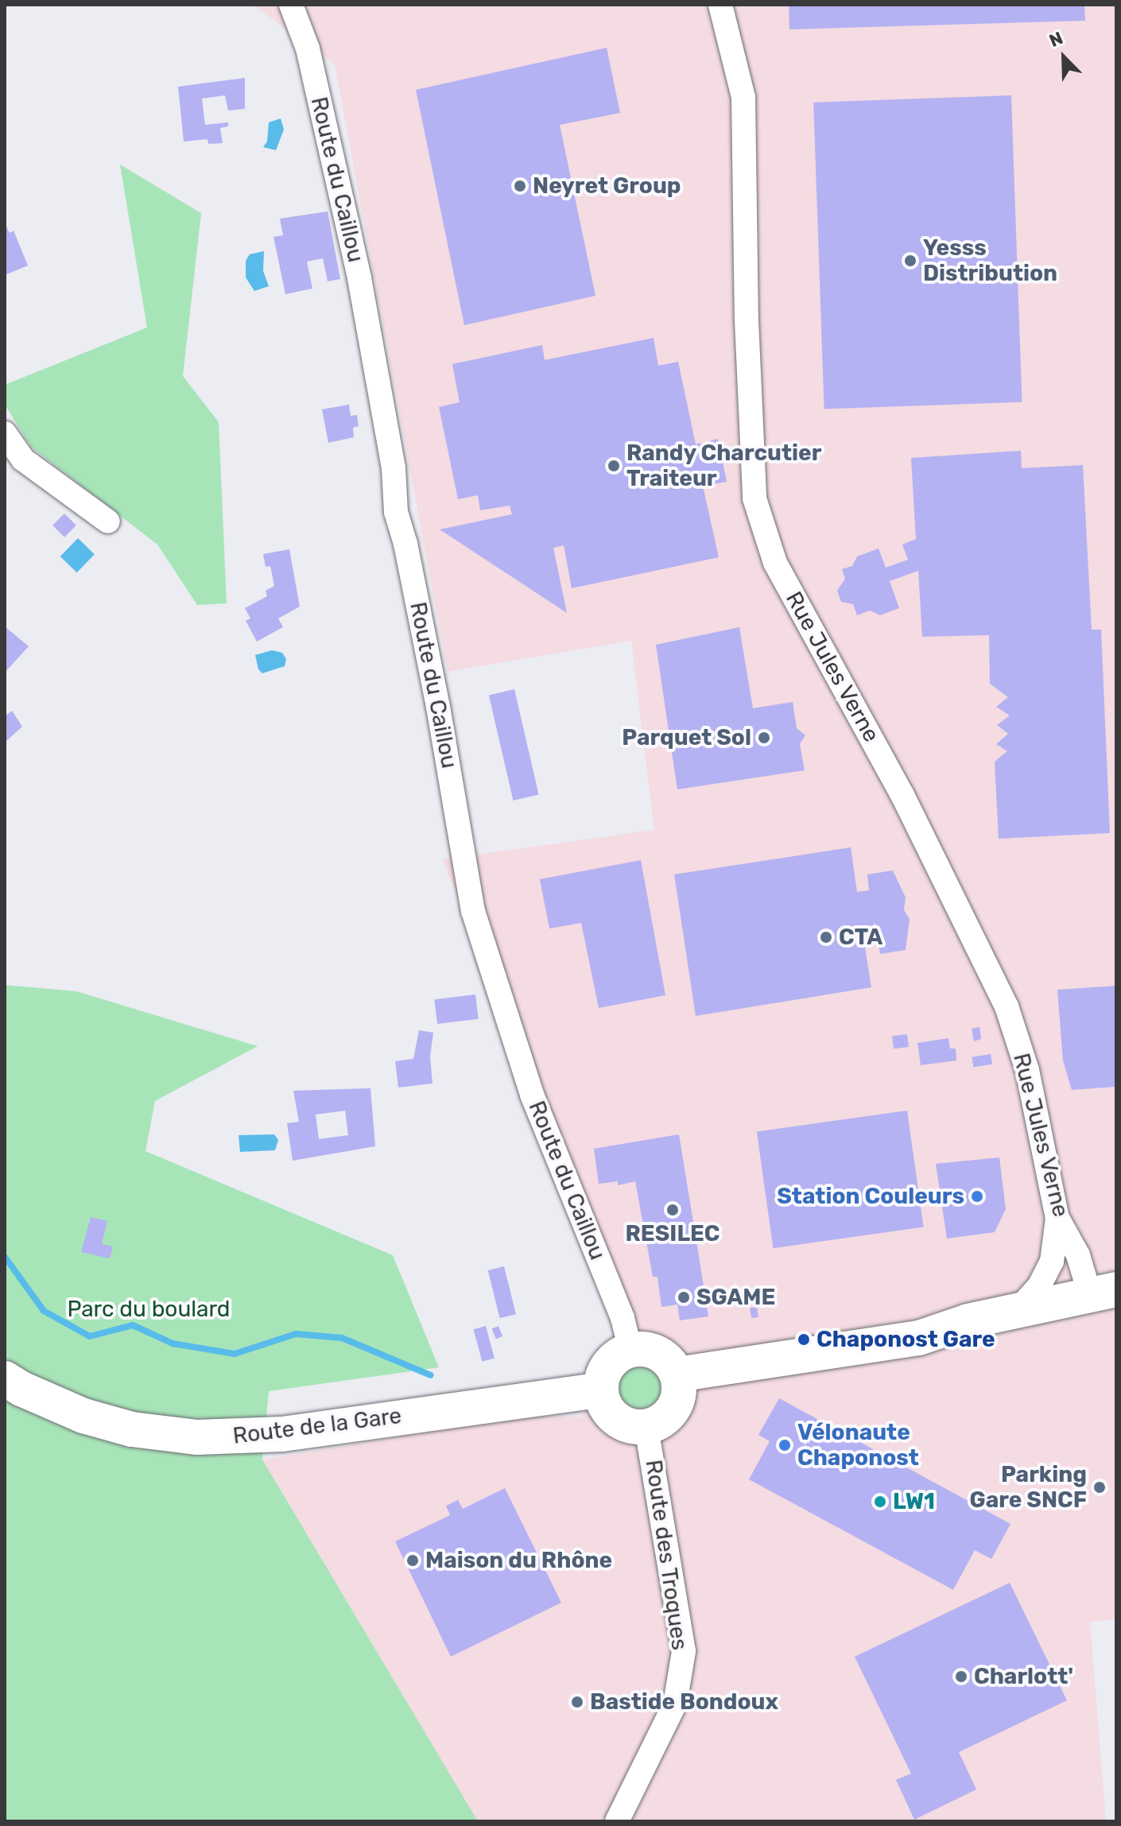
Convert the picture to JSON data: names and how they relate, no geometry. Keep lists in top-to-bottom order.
{
  "streets": {
    "main road": ["Route de la Gare"],
    "street": ["Route du Caillou", "Rue Jules Verne", "Route des Troques"]
  },
  "crossings": [
    ["Route du Caillou", "Route de la Gare"],
    ["Route du Caillou", "Route des Troques"],
    ["Route de la Gare", "Route des Troques"]
  ],
  "parks": ["Parc du boulard"],
  "places": [
    "Neyret Group",
    "Yesss Distribution",
    "Randy Charcutier Traiteur",
    "Parquet Sol",
    "CTA",
    "Station Couleurs",
    "RESILEC",
    "SGAME",
    "Chaponost Gare",
    "Vélonaute Chaponost",
    "Parking Gare SNCF",
    "LW1",
    "Maison du Rhône",
    "Charlott'",
    "Bastide Bondoux"
  ],
  "north": "top left"
}
